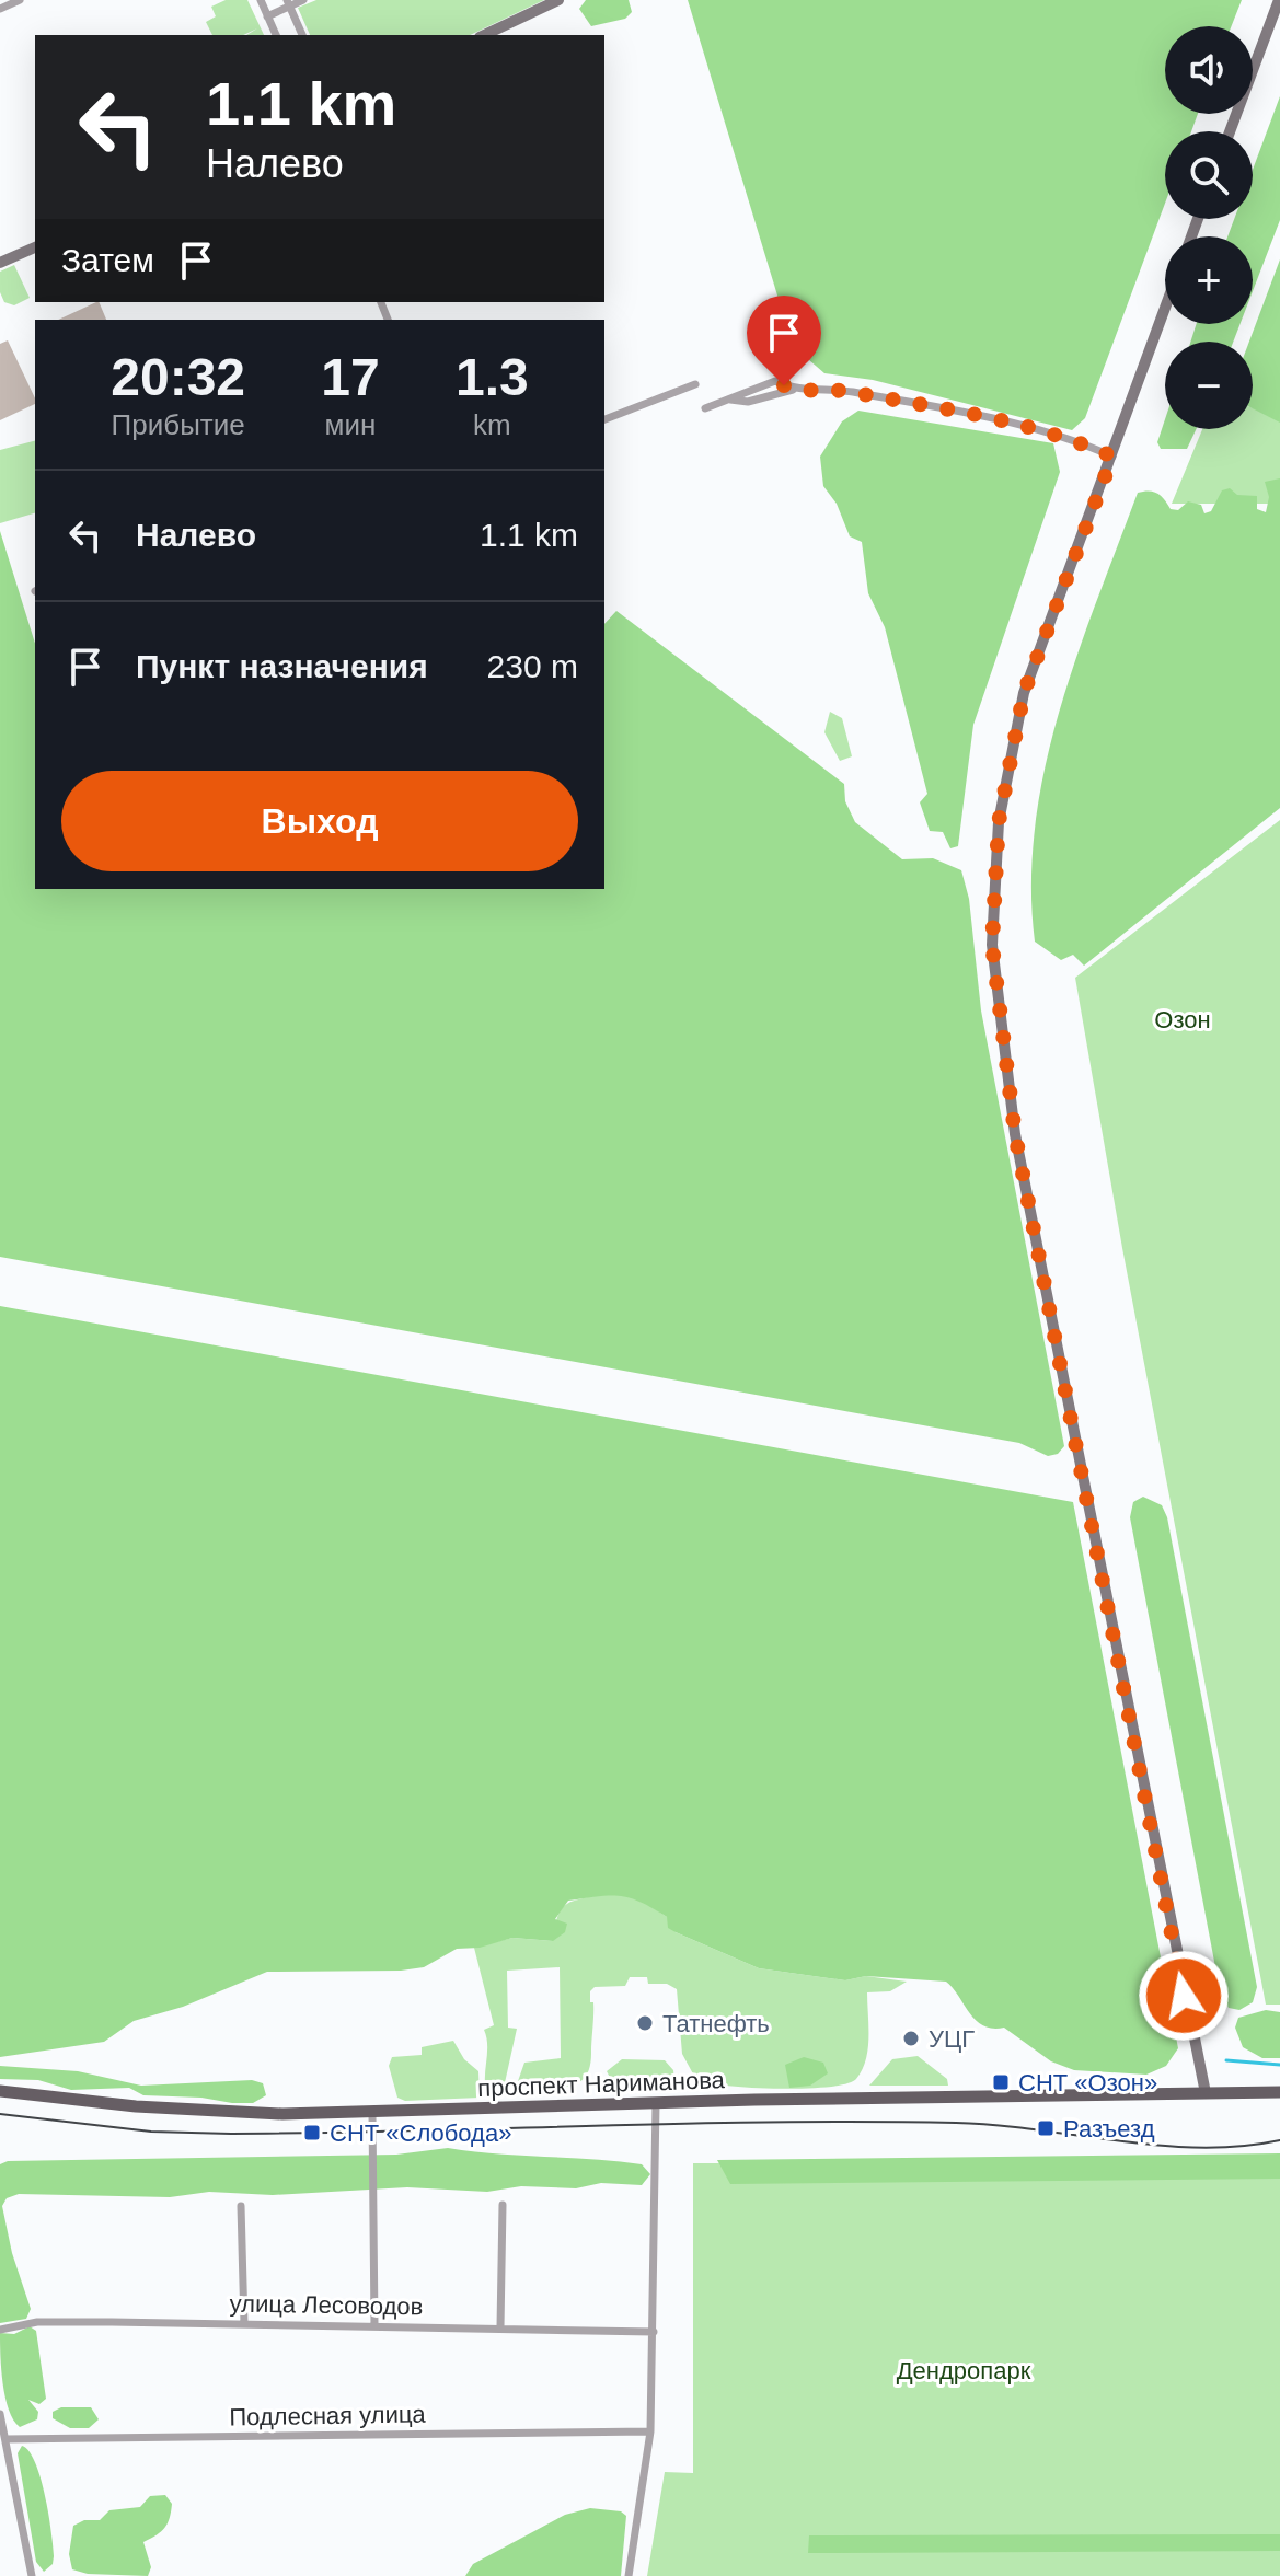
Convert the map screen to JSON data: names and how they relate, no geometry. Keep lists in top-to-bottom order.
{
  "streets": {
    "main road": ["проспект Нариманова"],
    "street": ["улица Лесоводов", "Подлесная улица"]
  },
  "parks": ["Озон", "Дендропарк"],
  "places": {
    "other": ["Татнефть", "УЦГ"],
    "transit": ["СНТ «Озон»", "Разъезд", "СНТ «Слобода»"]
  },
  "page": {
    "map_buttons": ["+", "−"],
    "turn": ["1.1 km", "Налево"],
    "then": "Затем",
    "eta": [
      "20:32",
      "Прибытие",
      "17",
      "мин",
      "1.3",
      "km"
    ],
    "list": [
      {
        "name": "Налево",
        "value": "1.1 km"
      },
      {
        "name": "Пункт назначения",
        "value": "230 m"
      }
    ],
    "buttons": "Выход"
  }
}
